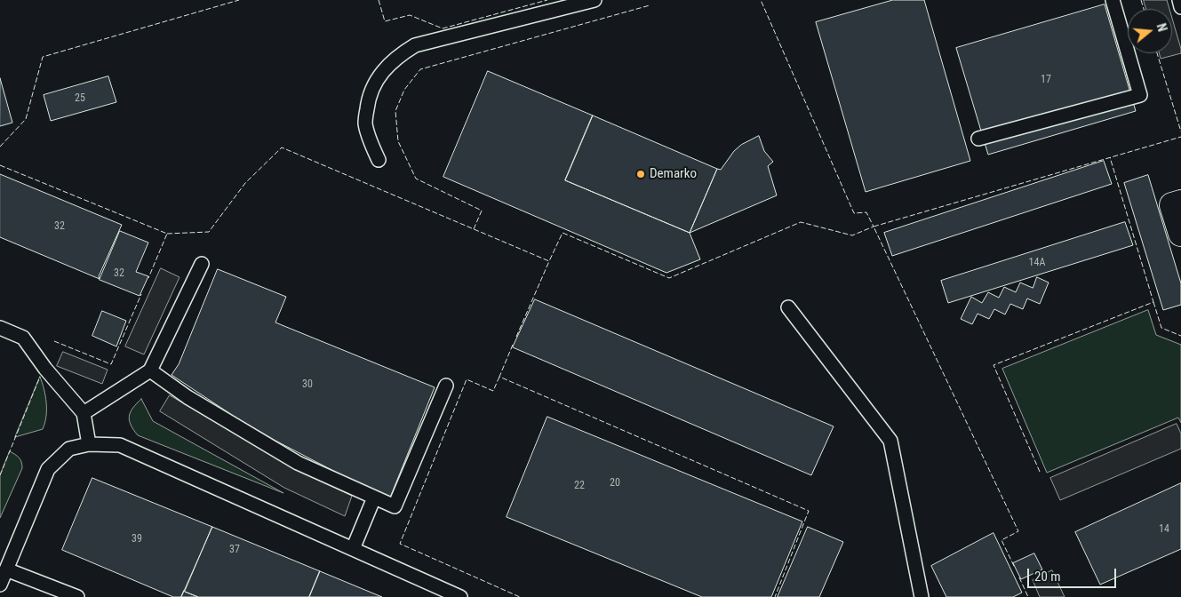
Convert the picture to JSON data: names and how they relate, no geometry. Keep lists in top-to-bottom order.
{
  "places": ["Demarko"],
  "house_numbers": [
    "17",
    "25",
    "32",
    "14A",
    "32",
    "30",
    "20",
    "22",
    "14",
    "39",
    "37"
  ],
  "scale_bar": "20 m",
  "north": "right"
}
